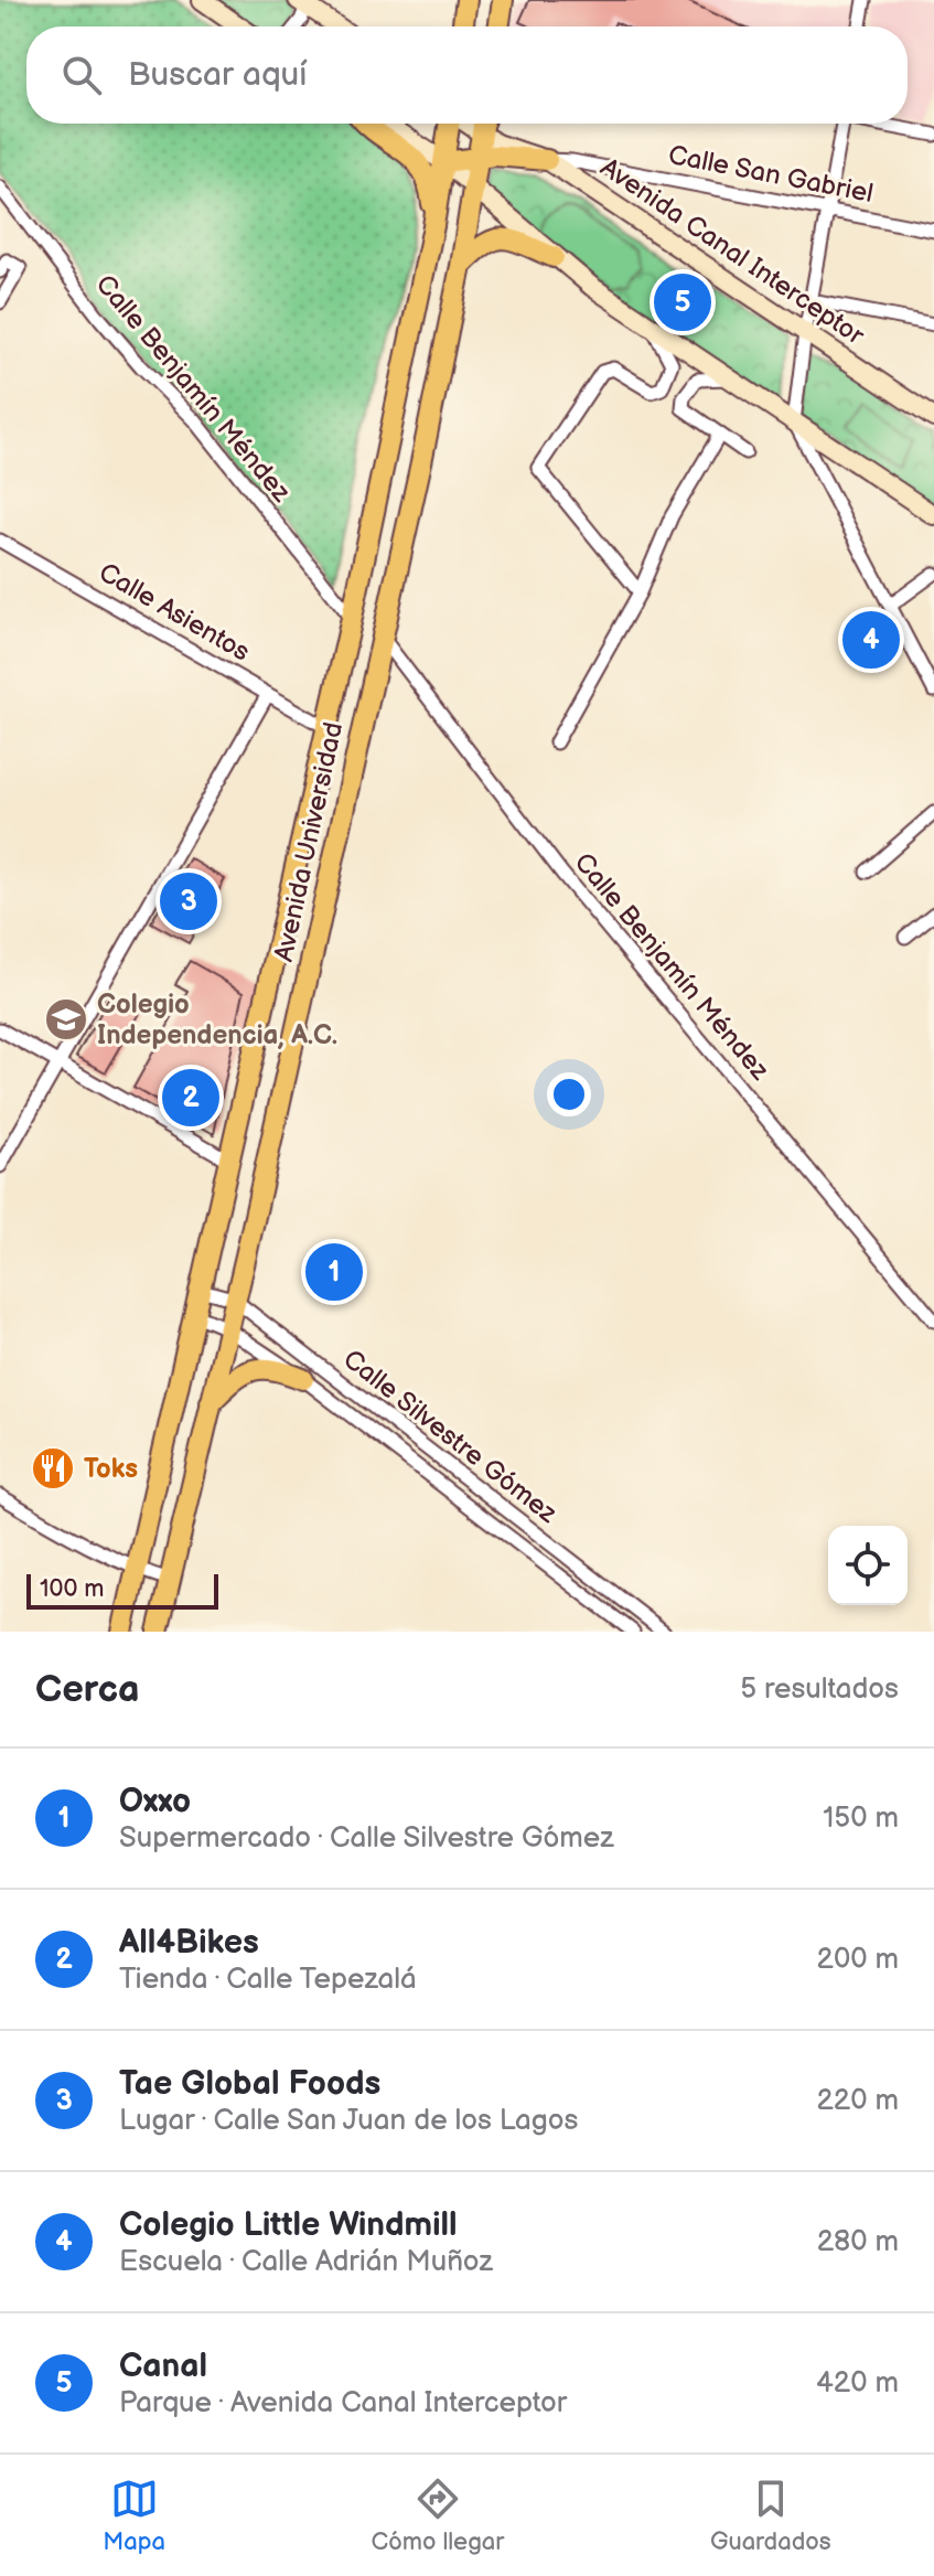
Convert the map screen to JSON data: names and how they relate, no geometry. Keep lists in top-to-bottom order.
{
  "streets": {
    "main road": ["Avenida Universidad"],
    "street": [
      "Calle San Gabriel",
      "Avenida Canal Interceptor",
      "Calle Benjamín Méndez",
      "Calle Asientos",
      "Calle Silvestre Gómez"
    ]
  },
  "crossings": [
    ["Calle San Gabriel", "Avenida Canal Interceptor"],
    ["Avenida Canal Interceptor", "Avenida Universidad"],
    ["Calle Benjamín Méndez", "Avenida Universidad"],
    ["Calle Asientos", "Avenida Universidad"],
    ["Avenida Universidad", "Calle Silvestre Gómez"]
  ],
  "places": {
    "school or university": ["Colegio Independencia, A.C."],
    "restaurant": ["Toks"]
  },
  "scale_bar": "100 m",
  "page": {
    "search": "Buscar aquí",
    "pins": [
      "5",
      "4",
      "3",
      "2",
      "1"
    ],
    "scale": "100 m",
    "heading": ["Cerca", "5 resultados"],
    "list": [
      {
        "mark": "1",
        "name": "Oxxo",
        "note": "Supermercado · Calle Silvestre Gómez",
        "value": "150 m"
      },
      {
        "mark": "2",
        "name": "All4Bikes",
        "note": "Tienda · Calle Tepezalá",
        "value": "200 m"
      },
      {
        "mark": "3",
        "name": "Tae Global Foods",
        "note": "Lugar · Calle San Juan de los Lagos",
        "value": "220 m"
      },
      {
        "mark": "4",
        "name": "Colegio Little Windmill",
        "note": "Escuela · Calle Adrián Muñoz",
        "value": "280 m"
      },
      {
        "mark": "5",
        "name": "Canal",
        "note": "Parque · Avenida Canal Interceptor",
        "value": "420 m"
      }
    ],
    "nav": ["Mapa", "Cómo llegar", "Guardados"]
  }
}
